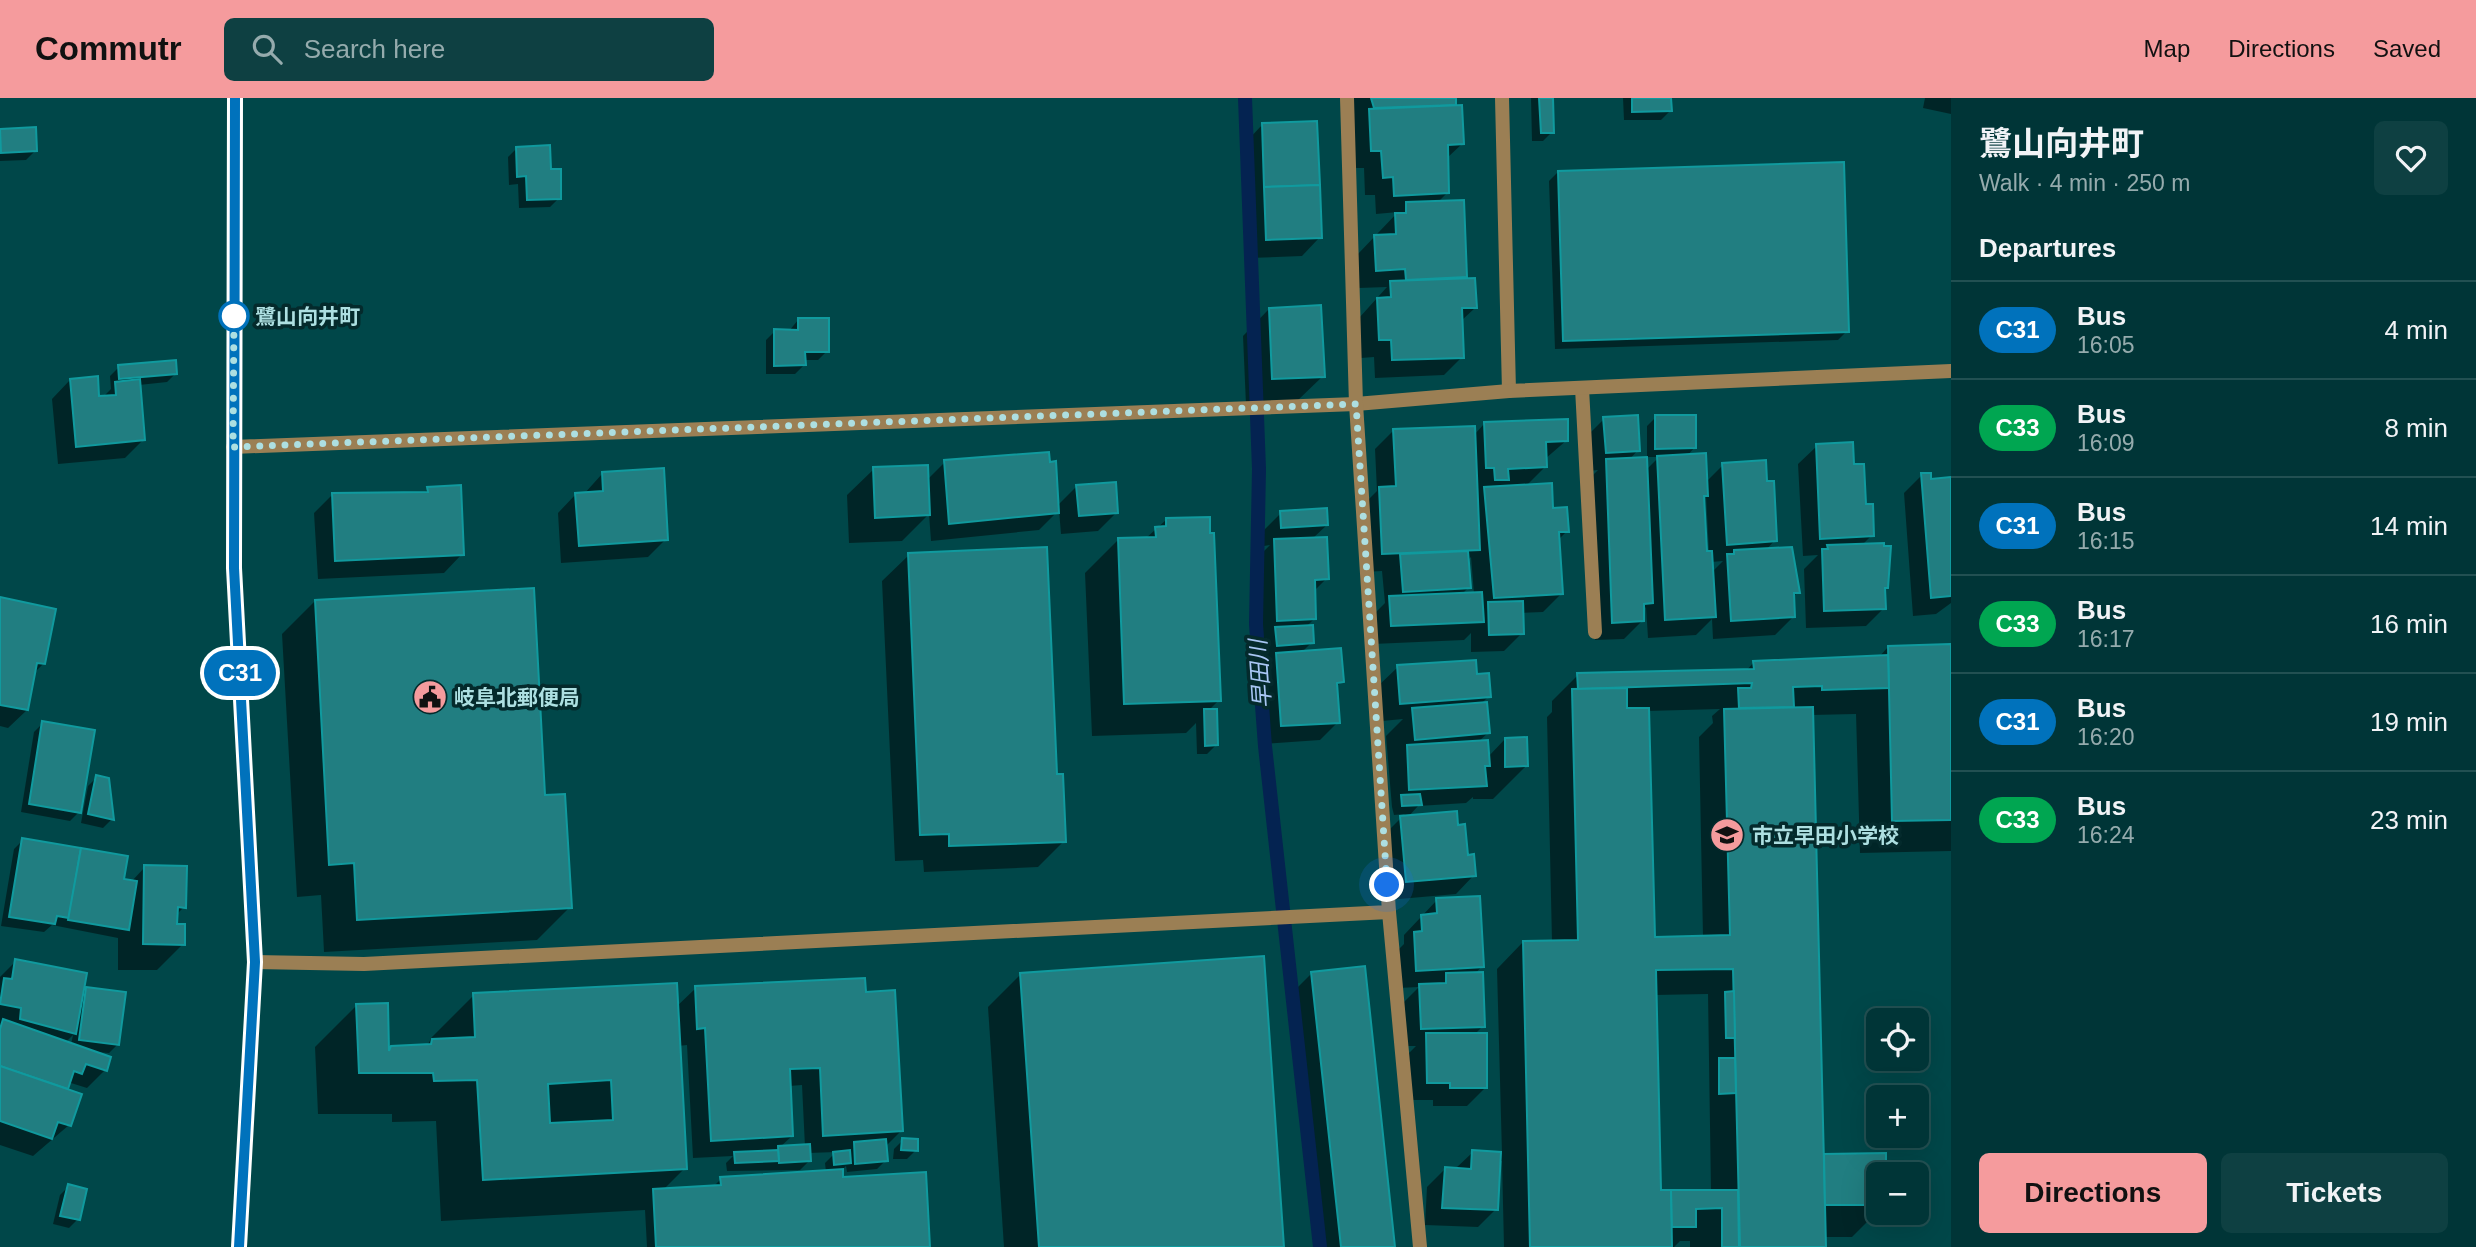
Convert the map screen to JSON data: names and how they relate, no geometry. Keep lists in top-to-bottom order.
{
  "water": ["早田川"],
  "places": {
    "other": ["鷺山向井町"],
    "public building": ["岐阜北郵便局"],
    "school or university": ["市立早田小学校"]
  },
  "lines": ["bus line C31"],
  "page": {
    "header": "Commutr",
    "search": "Search here",
    "nav": ["Map", "Directions", "Saved"],
    "on_map": "C31",
    "heading": [
      ["鷺山向井町", "Walk · 4 min · 250 m"],
      "Departures"
    ],
    "list": [
      {
        "mark": "C31",
        "name": "Bus",
        "note": "16:05",
        "value": "4 min"
      },
      {
        "mark": "C33",
        "name": "Bus",
        "note": "16:09",
        "value": "8 min"
      },
      {
        "mark": "C31",
        "name": "Bus",
        "note": "16:15",
        "value": "14 min"
      },
      {
        "mark": "C33",
        "name": "Bus",
        "note": "16:17",
        "value": "16 min"
      },
      {
        "mark": "C31",
        "name": "Bus",
        "note": "16:20",
        "value": "19 min"
      },
      {
        "mark": "C33",
        "name": "Bus",
        "note": "16:24",
        "value": "23 min"
      }
    ],
    "map_buttons": ["+", "−"],
    "buttons": ["Directions", "Tickets"]
  }
}
